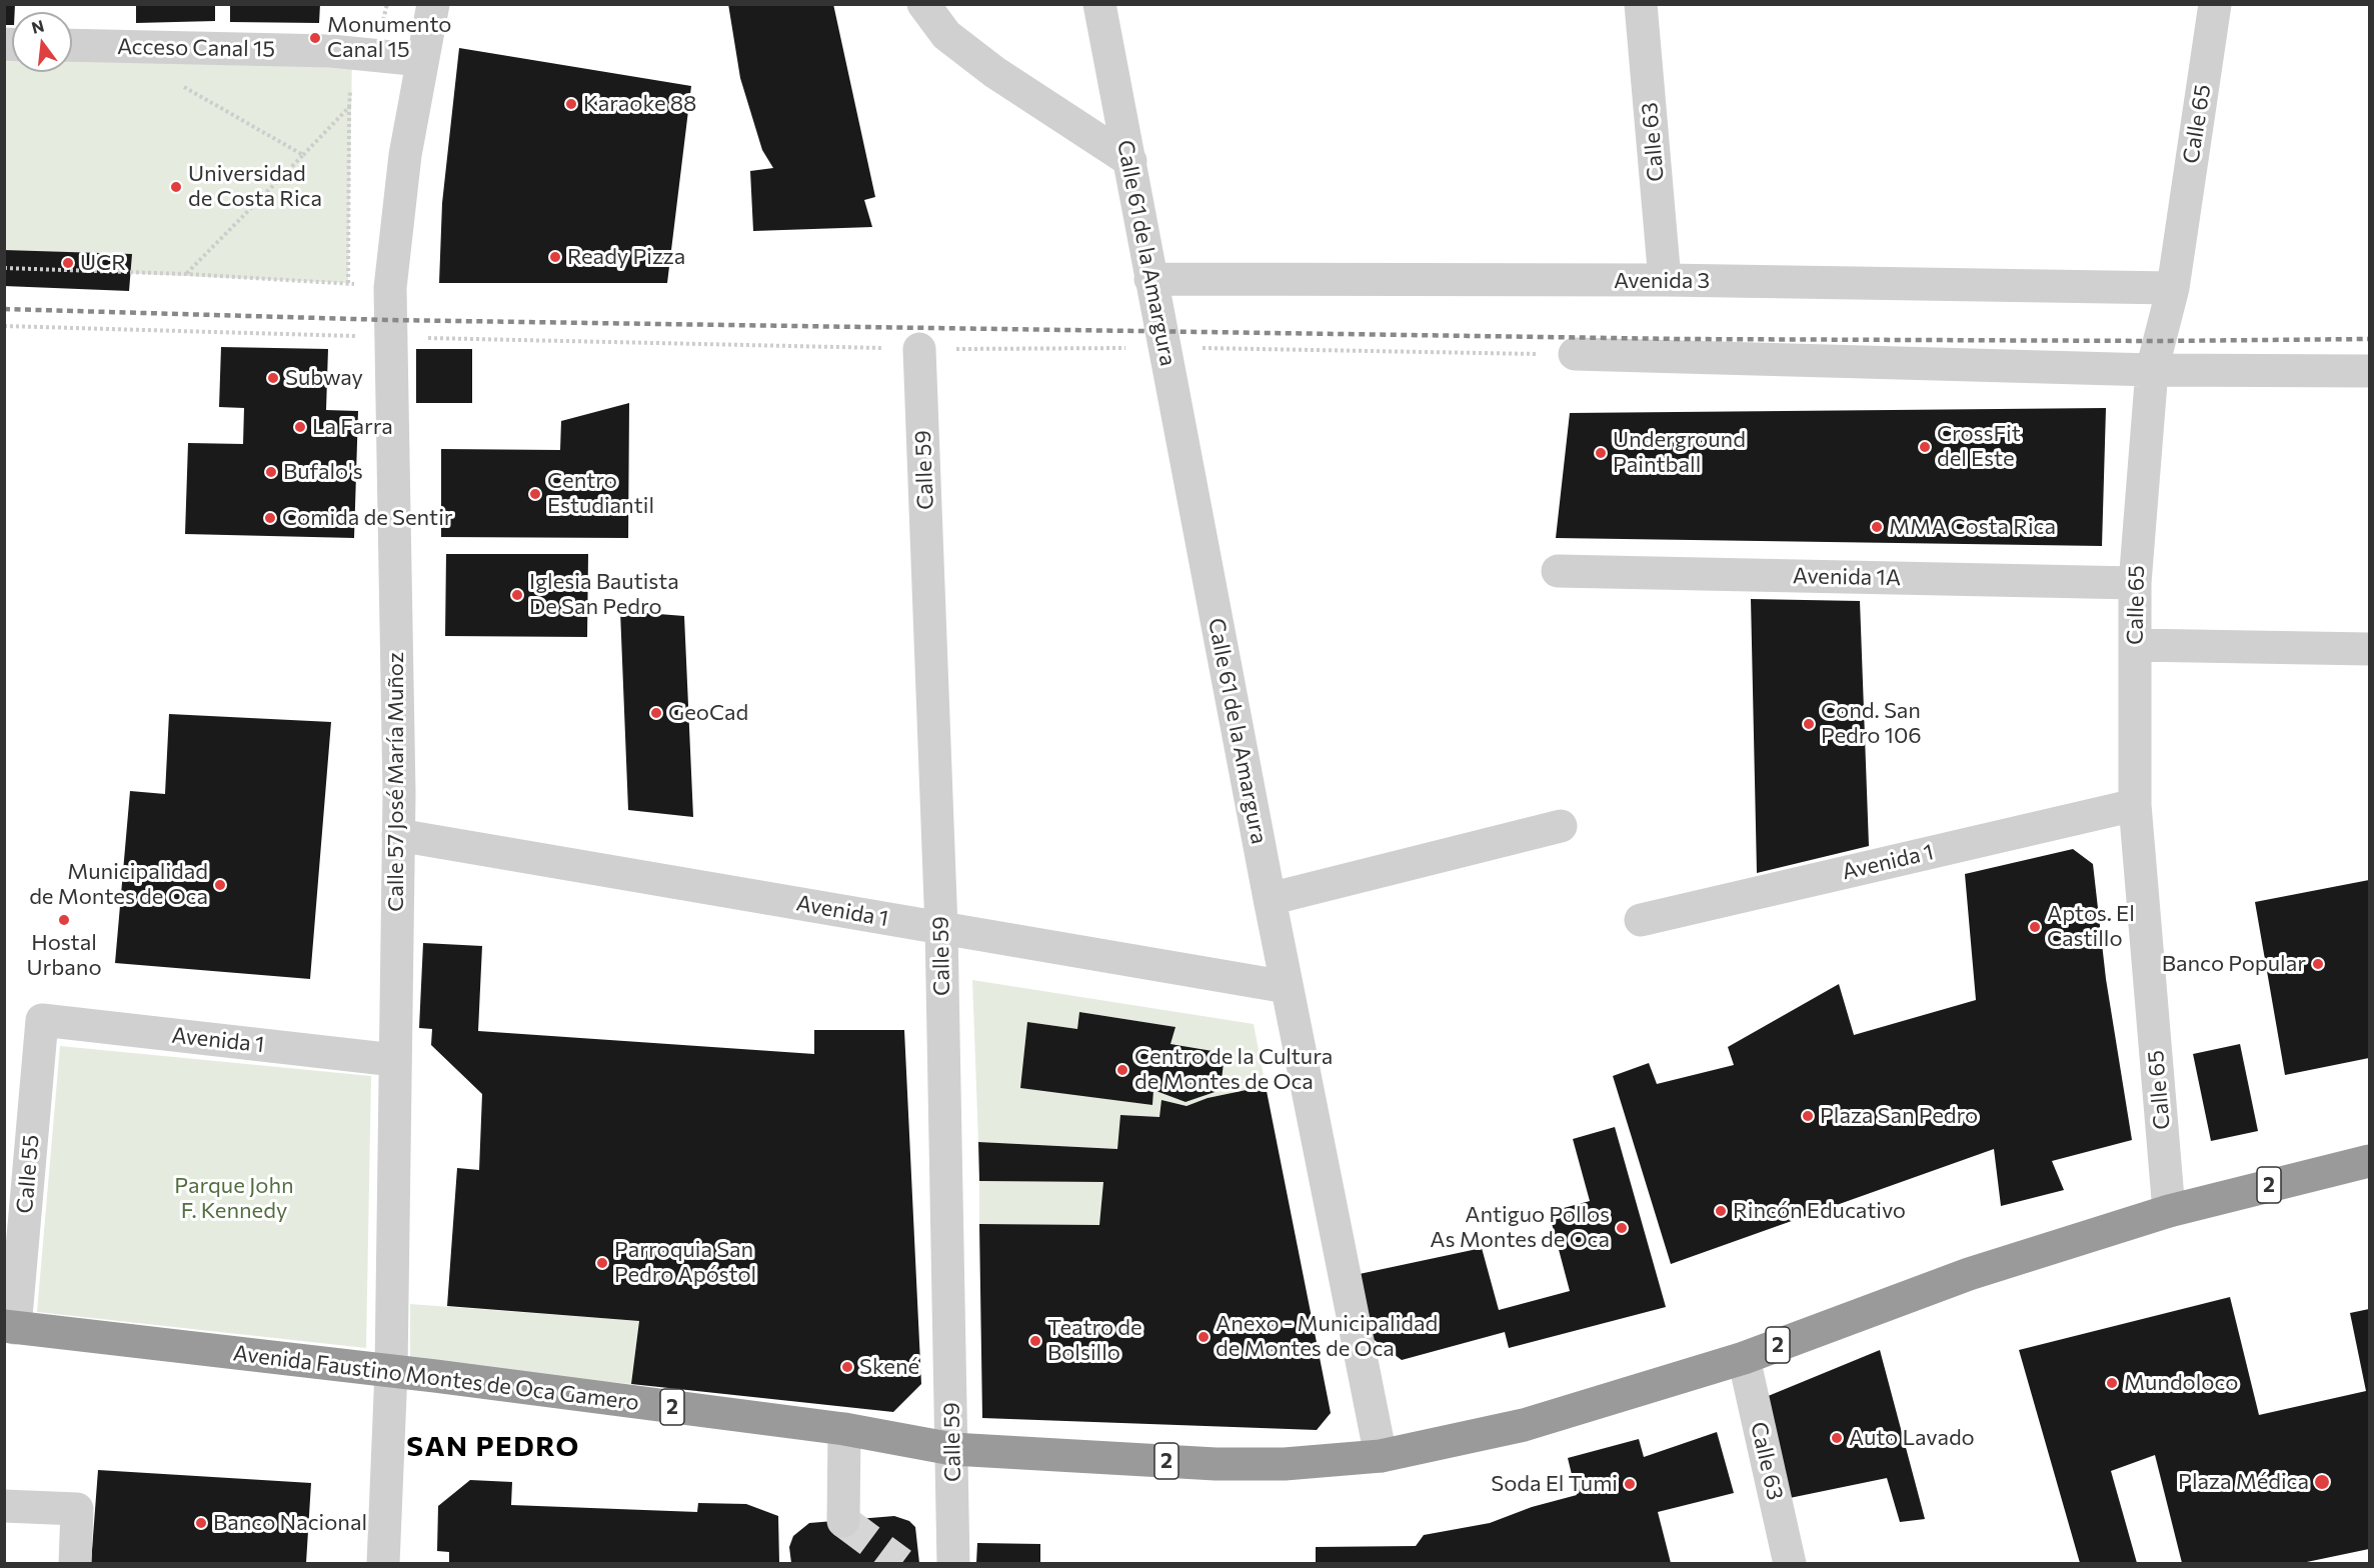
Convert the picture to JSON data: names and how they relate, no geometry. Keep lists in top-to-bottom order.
{
  "streets": {
    "highway": ["2", "Avenida Faustino Montes de Oca Gamero"],
    "street": [
      "Acceso Canal 15",
      "Calle 65",
      "Calle 63",
      "Calle 61 de la Amargura",
      "Avenida 3",
      "Calle 59",
      "Avenida 1A",
      "Calle 57 José María Muñoz",
      "Avenida 1",
      "Calle 55"
    ]
  },
  "crossings": [
    ["Acceso Canal 15", "Calle 57 José María Muñoz"],
    ["Calle 65", "Avenida 3"],
    ["Calle 65", "Avenida 1A"],
    ["Calle 65", "Avenida 1"],
    ["Calle 65", "Avenida Faustino Montes de Oca Gamero"],
    ["Calle 63", "Avenida 3"],
    ["Calle 63", "Avenida Faustino Montes de Oca Gamero"],
    ["Calle 61 de la Amargura", "Avenida 3"],
    ["Calle 61 de la Amargura", "Avenida 1"],
    ["Calle 61 de la Amargura", "Avenida Faustino Montes de Oca Gamero"],
    ["Calle 59", "Avenida 1"],
    ["Calle 59", "Avenida Faustino Montes de Oca Gamero"],
    ["Calle 57 José María Muñoz", "Avenida 1"],
    ["Calle 57 José María Muñoz", "Avenida Faustino Montes de Oca Gamero"],
    ["Avenida 1", "Calle 55"],
    ["Calle 55", "Avenida Faustino Montes de Oca Gamero"]
  ],
  "districts": ["SAN PEDRO"],
  "parks": ["Parque John F. Kennedy"],
  "places": [
    "Monumento Canal 15",
    "Karaoke 88",
    "Universidad de Costa Rica",
    "Ready Pizza",
    "UCR",
    "Subway",
    "La Farra",
    "CrossFit del Este",
    "Underground Paintball",
    "Bufalo's",
    "Centro Estudiantil",
    "Comida de Sentir",
    "MMA Costa Rica",
    "Iglesia Bautista De San Pedro",
    "GeoCad",
    "Cond. San Pedro 106",
    "Municipalidad de Montes de Oca",
    "Hostal Urbano",
    "Aptos. El Castillo",
    "Banco Popular",
    "Centro de la Cultura de Montes de Oca",
    "Plaza San Pedro",
    "Rincón Educativo",
    "Antiguo Pollos As Montes de Oca",
    "Parroquia San Pedro Apóstol",
    "Anexo - Municipalidad de Montes de Oca",
    "Teatro de Bolsillo",
    "Skené",
    "Mundoloco",
    "Auto Lavado",
    "Plaza Médica",
    "Soda El Tumi",
    "Banco Nacional"
  ],
  "north": "top"
}
